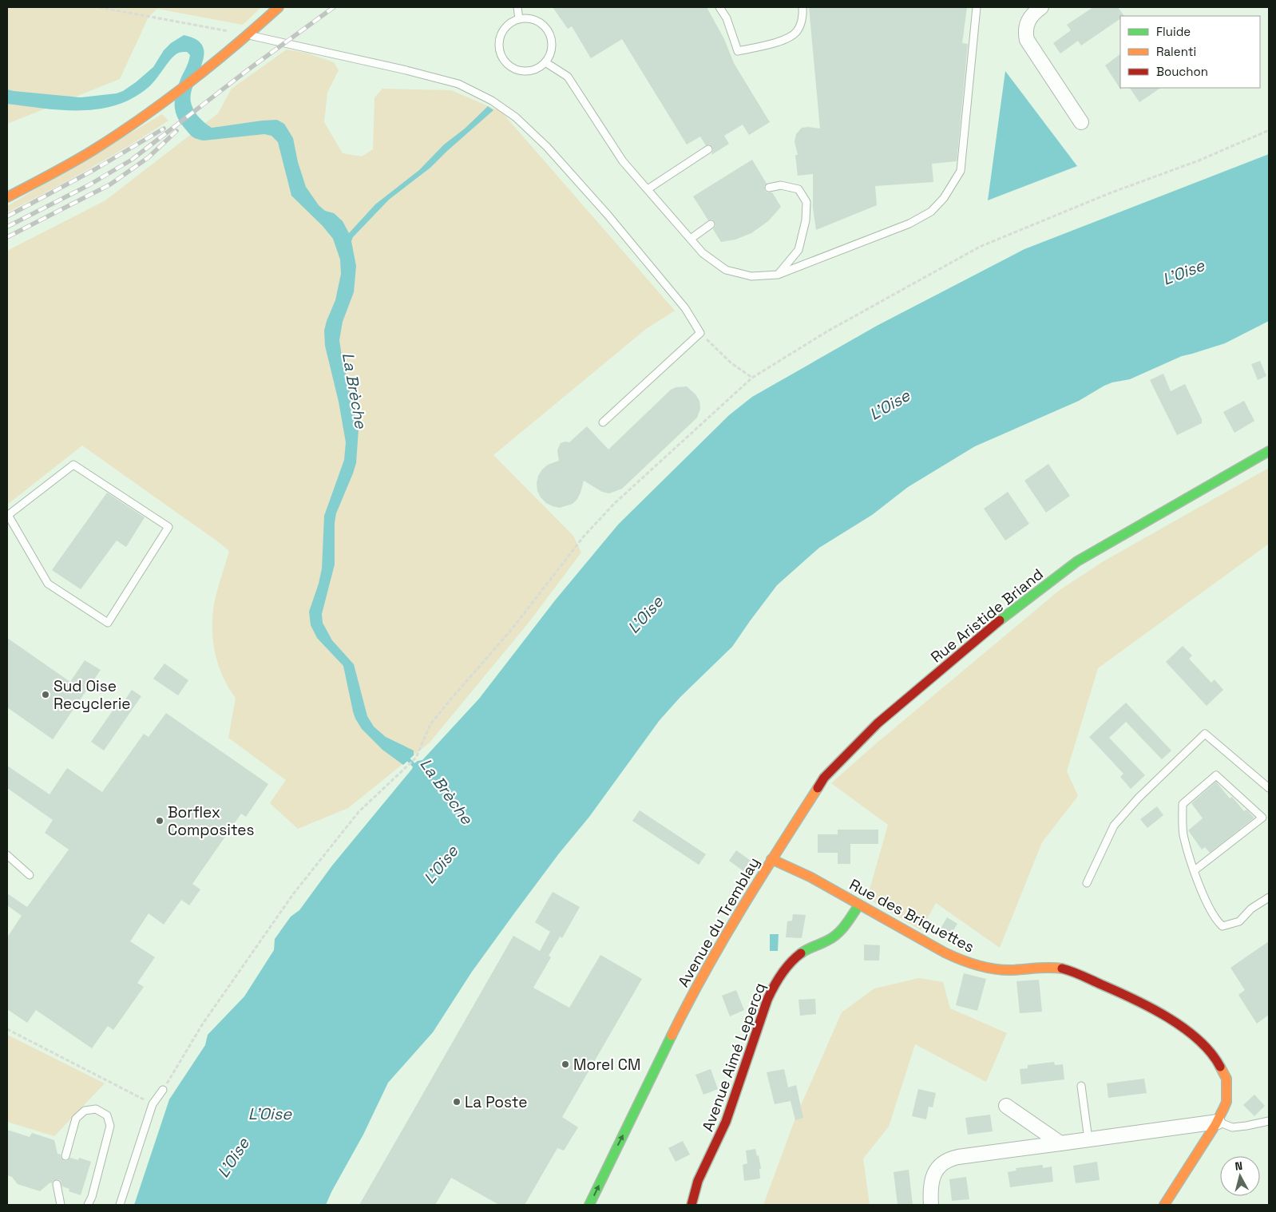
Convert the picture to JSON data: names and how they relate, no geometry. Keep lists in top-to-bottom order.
{
  "streets": {
    "street": [
      "Rue Aristide Briand",
      "Rue des Briquettes",
      "Avenue du Tremblay",
      "Avenue Aimé Lepercq"
    ]
  },
  "crossings": [
    ["Rue Aristide Briand", "Rue des Briquettes"],
    ["Rue Aristide Briand", "Avenue du Tremblay"],
    ["Rue des Briquettes", "Avenue du Tremblay"],
    ["Rue des Briquettes", "Avenue Aimé Lepercq"]
  ],
  "water": ["L'Oise", "La Brèche", "L’Oise"],
  "places": [
    "Sud Oise Recyclerie",
    "Borflex Composites",
    "Morel CM",
    "La Poste"
  ],
  "legend": ["Fluide", "Ralenti", "Bouchon"],
  "north": "top"
}
